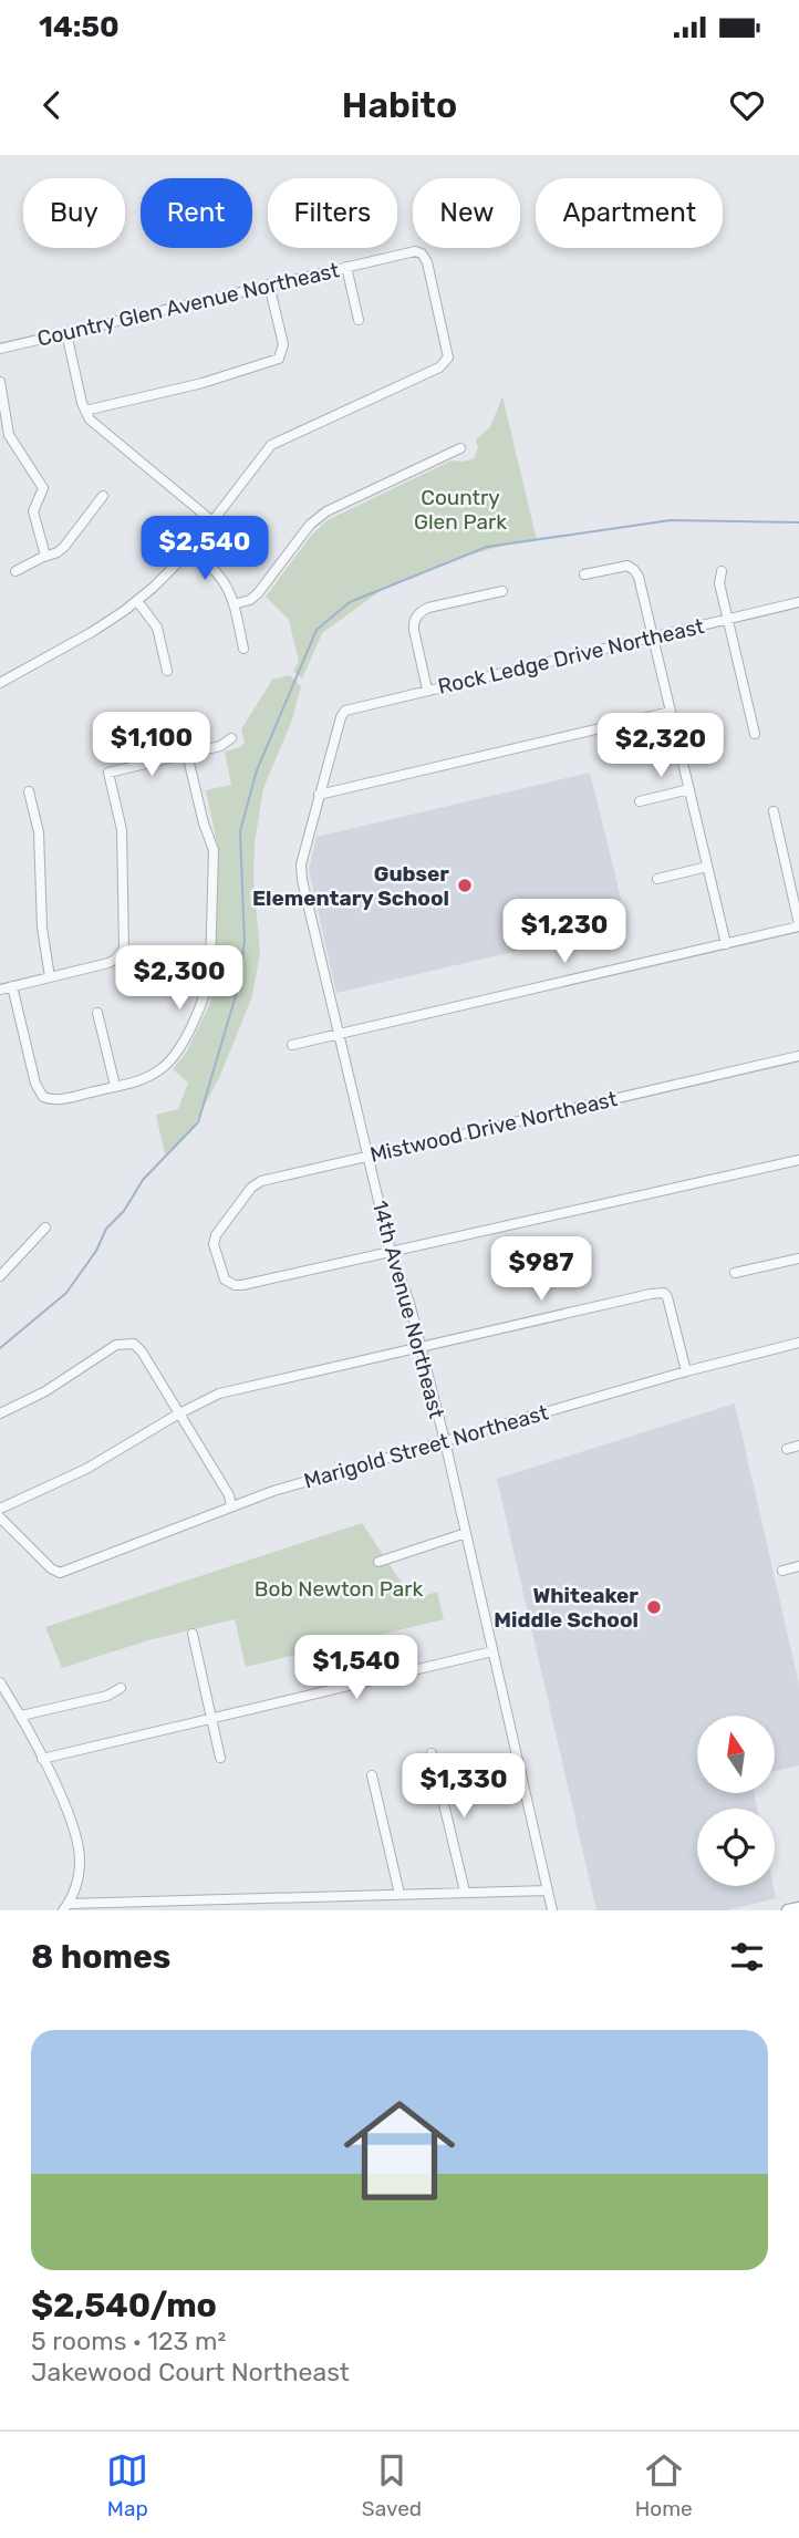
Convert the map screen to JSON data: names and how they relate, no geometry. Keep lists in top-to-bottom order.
{
  "streets": {
    "street": [
      "Country Glen Avenue Northeast",
      "Rock Ledge Drive Northeast",
      "Mistwood Drive Northeast",
      "14th Avenue Northeast",
      "Marigold Street Northeast"
    ]
  },
  "crossings": [
    ["Rock Ledge Drive Northeast", "14th Avenue Northeast"],
    ["Mistwood Drive Northeast", "14th Avenue Northeast"],
    ["14th Avenue Northeast", "Marigold Street Northeast"]
  ],
  "parks": ["Country Glen Park", "Bob Newton Park"],
  "places": ["Gubser Elementary School", "Whiteaker Middle School"],
  "north": "top",
  "page": {
    "status": "14:50",
    "header": "Habito",
    "chip": [
      "Buy",
      "Rent",
      "Filters",
      "New",
      "Apartment"
    ],
    "price": [
      "$2,540",
      "$1,100",
      "$2,320",
      "$1,230",
      "$2,300",
      "$987",
      "$1,540",
      "$1,330"
    ],
    "heading": "8 homes",
    "list": [
      {
        "name": "$2,540/mo",
        "note": "5 rooms · 123 m² · Jakewood Court Northeast"
      }
    ],
    "tabs": ["Map", "Saved", "Home"]
  }
}
